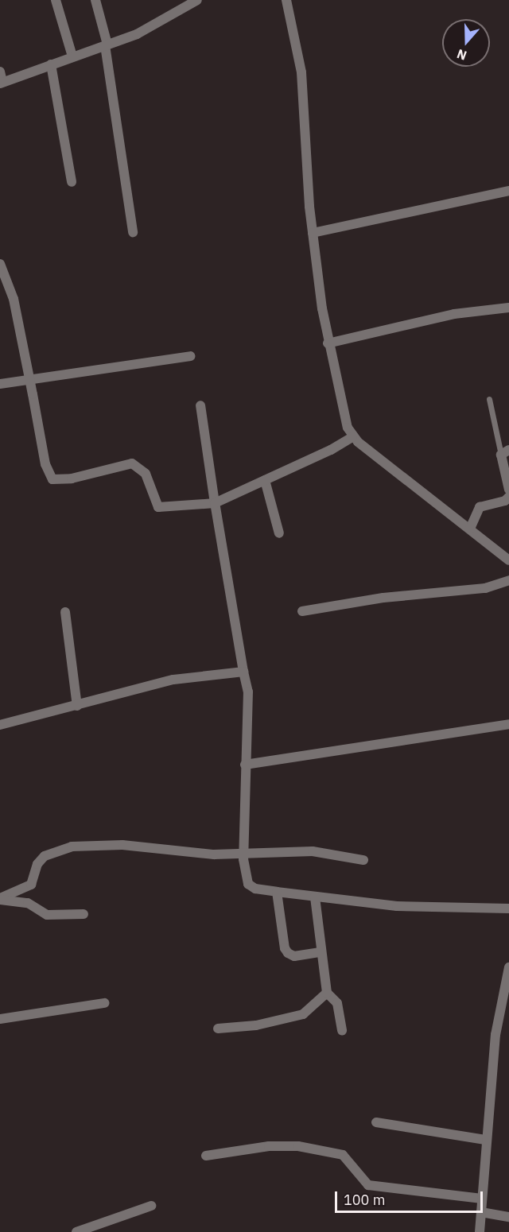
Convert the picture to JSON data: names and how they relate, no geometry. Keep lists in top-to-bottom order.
{
  "scale_bar": "100 m",
  "north": "bottom"
}
